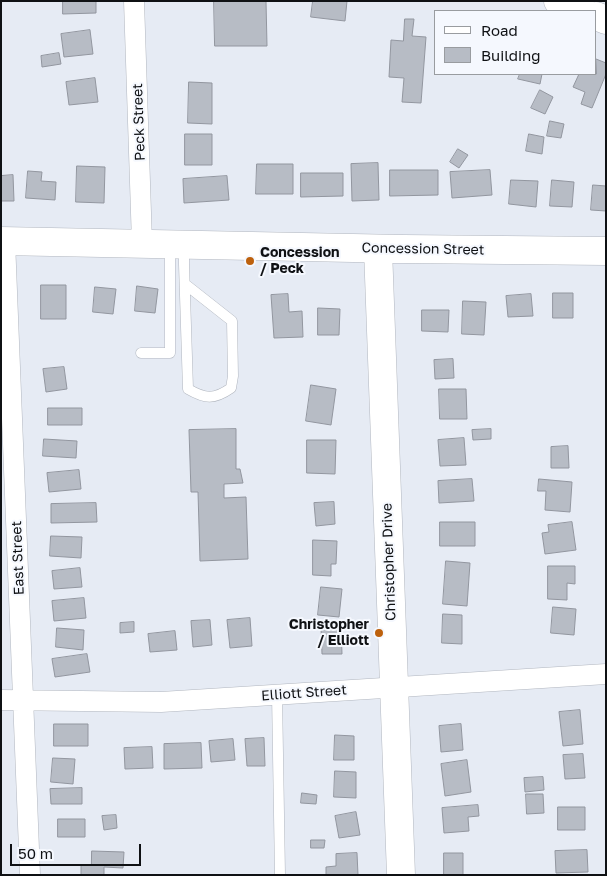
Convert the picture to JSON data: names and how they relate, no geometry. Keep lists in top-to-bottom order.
{
  "streets": {
    "main road": ["Concession Street", "Christopher Drive"],
    "street": ["Peck Street", "East Street", "Elliott Street"]
  },
  "crossings": [
    ["Peck Street", "Concession Street"],
    ["Concession Street", "East Street"],
    ["Concession Street", "Christopher Drive"],
    ["East Street", "Elliott Street"],
    ["Christopher Drive", "Elliott Street"]
  ],
  "places": ["Concession / Peck", "Christopher / Elliott"],
  "legend": ["Road", "Building"],
  "scale_bar": "50 m"
}
